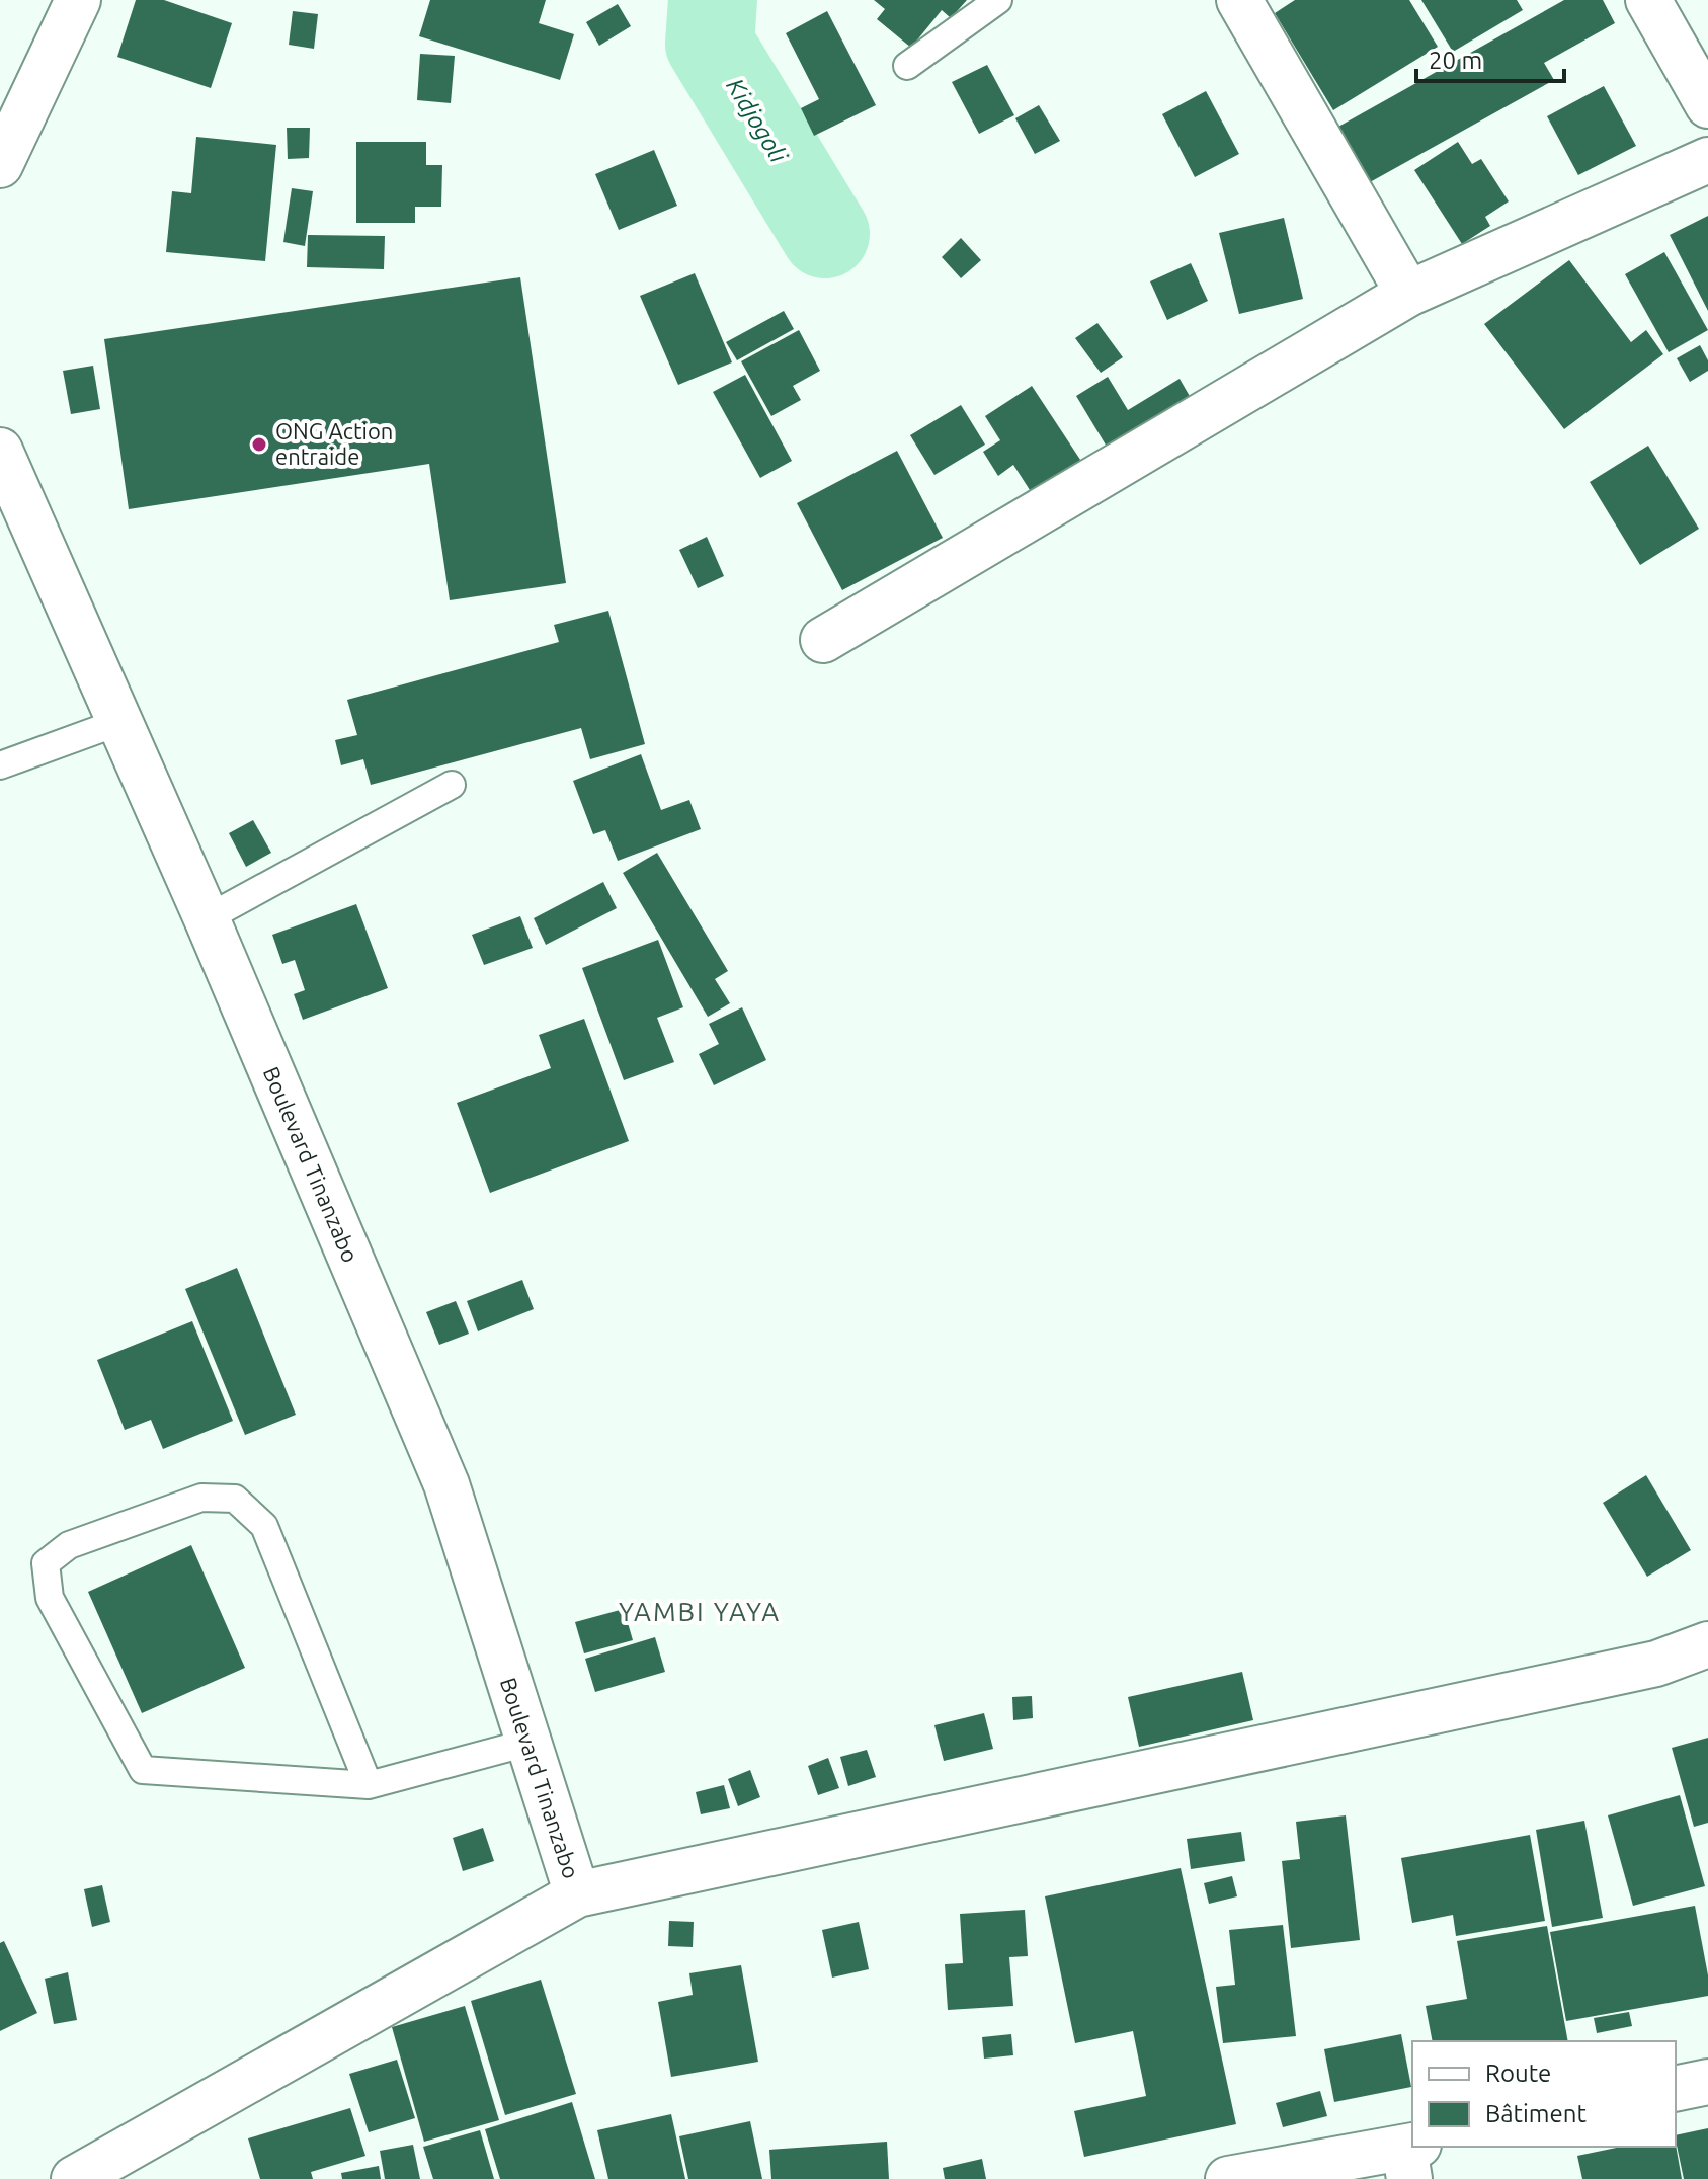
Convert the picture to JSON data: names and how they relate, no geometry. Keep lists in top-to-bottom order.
{
  "streets": {
    "street": ["Boulevard Tinanzabo"]
  },
  "districts": ["YAMBI YAYA"],
  "water": ["Kidjogoli"],
  "places": ["ONG Action entraide"],
  "legend": ["Route", "Bâtiment"],
  "scale_bar": "20 m"
}
